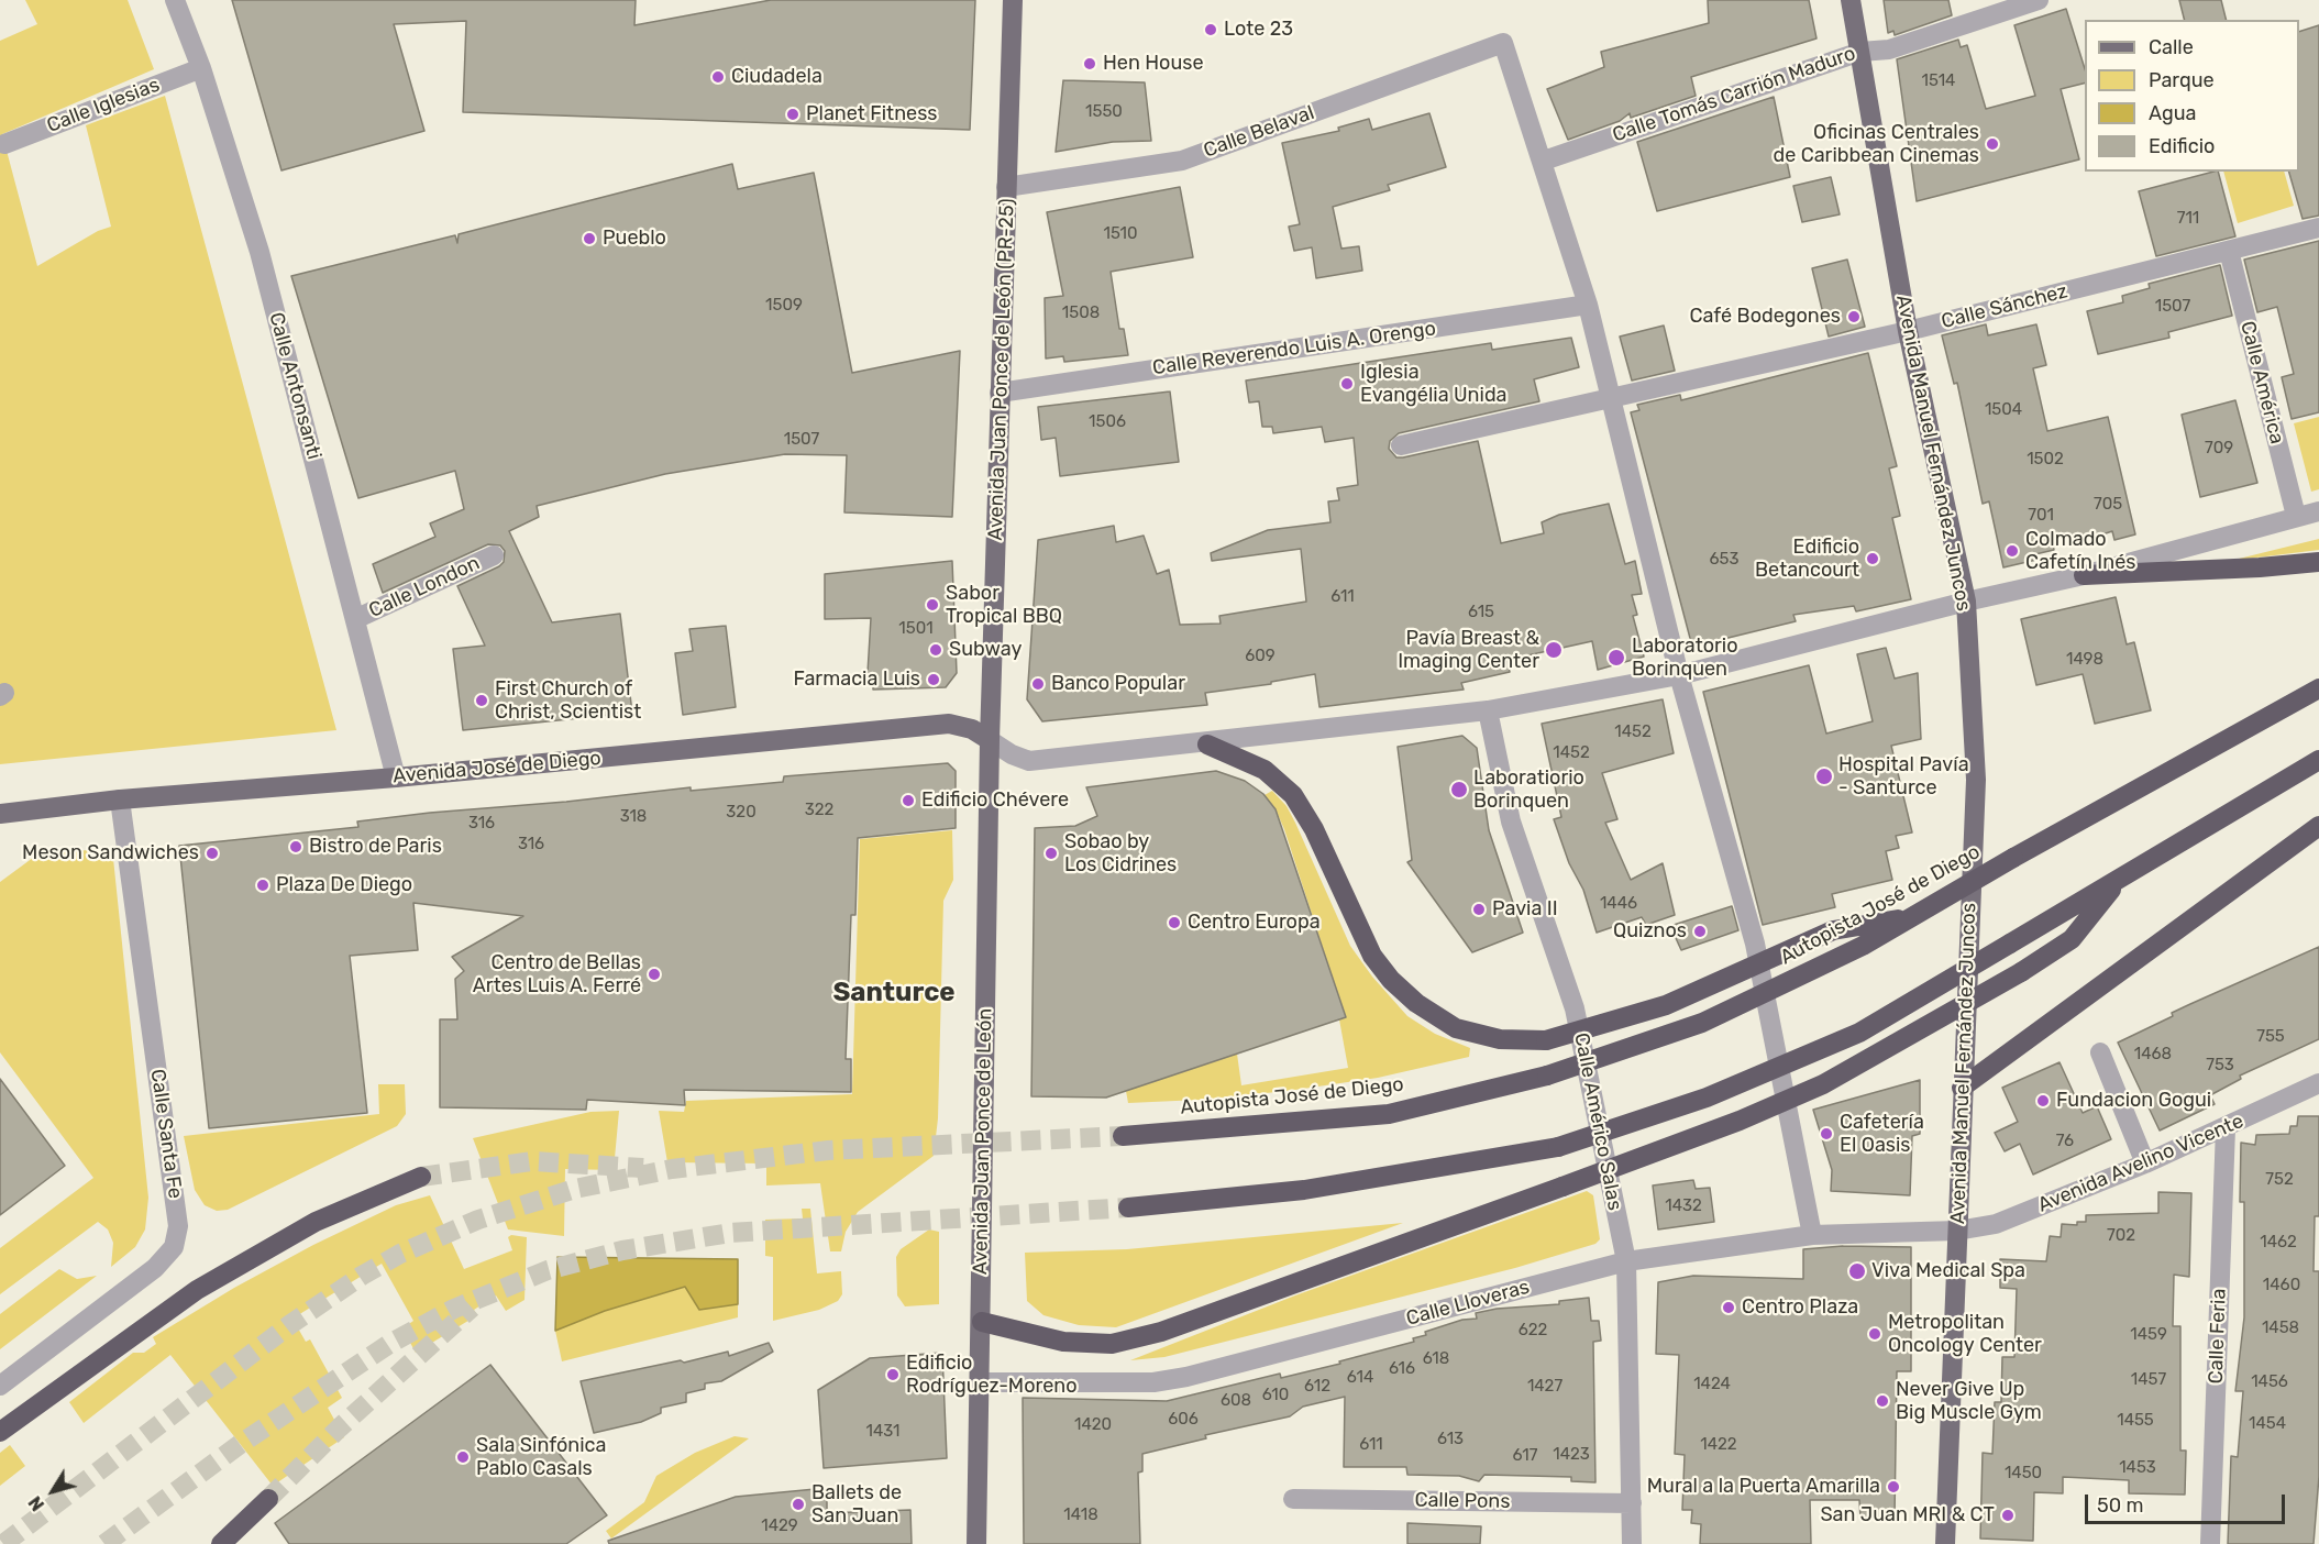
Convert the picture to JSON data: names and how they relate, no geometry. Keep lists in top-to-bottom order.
{
  "streets": {
    "highway": ["Autopista José de Diego"],
    "main road": [
      "Avenida Juan Ponce de León (PR-25)",
      "Avenida Manuel Fernández Juncos",
      "Avenida José de Diego",
      "Avenida Juan Ponce de León"
    ],
    "street": [
      "Calle Tomás Carrión Maduro",
      "Calle Iglesias",
      "Calle Belaval",
      "Calle Sánchez",
      "Calle Reverendo Luis A. Orengo",
      "Calle América",
      "Calle Antonsanti",
      "Calle London",
      "Calle Américo Salas",
      "Calle Santa Fe",
      "Avenida Avelino Vicente",
      "Calle Lloveras",
      "Calle Feria",
      "Calle Pons"
    ]
  },
  "crossings": [
    ["Calle Tomás Carrión Maduro", "Calle Belaval"],
    ["Calle Tomás Carrión Maduro", "Avenida Manuel Fernández Juncos"],
    ["Calle Iglesias", "Calle Antonsanti"],
    ["Calle Belaval", "Avenida Juan Ponce de León (PR-25)"],
    ["Calle Sánchez", "Calle América"],
    ["Calle Sánchez", "Avenida Manuel Fernández Juncos"],
    ["Calle Reverendo Luis A. Orengo", "Avenida Juan Ponce de León (PR-25)"],
    ["Avenida Juan Ponce de León (PR-25)", "Avenida José de Diego"],
    ["Avenida Juan Ponce de León (PR-25)", "Avenida Juan Ponce de León"],
    ["Calle Antonsanti", "Calle London"],
    ["Calle Antonsanti", "Avenida José de Diego"],
    ["Avenida Manuel Fernández Juncos", "Avenida Avelino Vicente"],
    ["Avenida Manuel Fernández Juncos", "Calle Lloveras"],
    ["Avenida José de Diego", "Calle Santa Fe"],
    ["Avenida José de Diego", "Avenida Juan Ponce de León"],
    ["Calle Américo Salas", "Calle Lloveras"],
    ["Calle Américo Salas", "Calle Pons"],
    ["Avenida Juan Ponce de León", "Calle Lloveras"],
    ["Avenida Avelino Vicente", "Calle Lloveras"],
    ["Avenida Avelino Vicente", "Calle Feria"]
  ],
  "districts": ["Santurce"],
  "places": [
    "Lote 23",
    "Hen House",
    "Ciudadela",
    "Planet Fitness",
    "Oficinas Centrales de Caribbean Cinemas",
    "Pueblo",
    "Café Bodegones",
    "Iglesia Evangélia Unida",
    "Colmado Cafetín Inés",
    "Edificio Betancourt",
    "Sabor Tropical BBQ",
    "Subway",
    "Pavía Breast & Imaging Center",
    "Laboratorio Borinquen",
    "Farmacia Luis",
    "Banco Popular",
    "First Church of Christ, Scientist",
    "Hospital Pavía - Santurce",
    "Laboratiorio Borinquen",
    "Edificio Chévere",
    "Bistro de Paris",
    "Meson Sandwiches",
    "Sobao by Los Cidrines",
    "Plaza De Diego",
    "Pavia II",
    "Centro Europa",
    "Quiznos",
    "Centro de Bellas Artes Luis A. Ferré",
    "Fundacion Gogui",
    "Cafetería El Oasis",
    "Viva Medical Spa",
    "Centro Plaza",
    "Metropolitan Oncology Center",
    "Edificio Rodríguez-Moreno",
    "Never Give Up Big Muscle Gym",
    "Sala Sinfónica Pablo Casals",
    "Mural a la Puerta Amarilla",
    "Ballets de San Juan",
    "San Juan MRI & CT"
  ],
  "house_numbers": [
    "1514",
    "1550",
    "711",
    "1510",
    "1509",
    "1507",
    "1508",
    "1504",
    "1506",
    "1507",
    "709",
    "1502",
    "705",
    "701",
    "653",
    "611",
    "615",
    "1501",
    "609",
    "1498",
    "1452",
    "1452",
    "322",
    "320",
    "318",
    "316",
    "316",
    "1446",
    "755",
    "1468",
    "753",
    "76",
    "752",
    "1432",
    "702",
    "1462",
    "1460",
    "1458",
    "622",
    "1459",
    "618",
    "616",
    "614",
    "1457",
    "1456",
    "1424",
    "612",
    "1427",
    "610",
    "608",
    "606",
    "1455",
    "1454",
    "1420",
    "1431",
    "613",
    "611",
    "1422",
    "1423",
    "617",
    "1453",
    "1450",
    "1418",
    "1429"
  ],
  "legend": [
    "Calle",
    "Parque",
    "Agua",
    "Edificio"
  ],
  "scale_bar": "50 m",
  "north": "bottom left"
}
